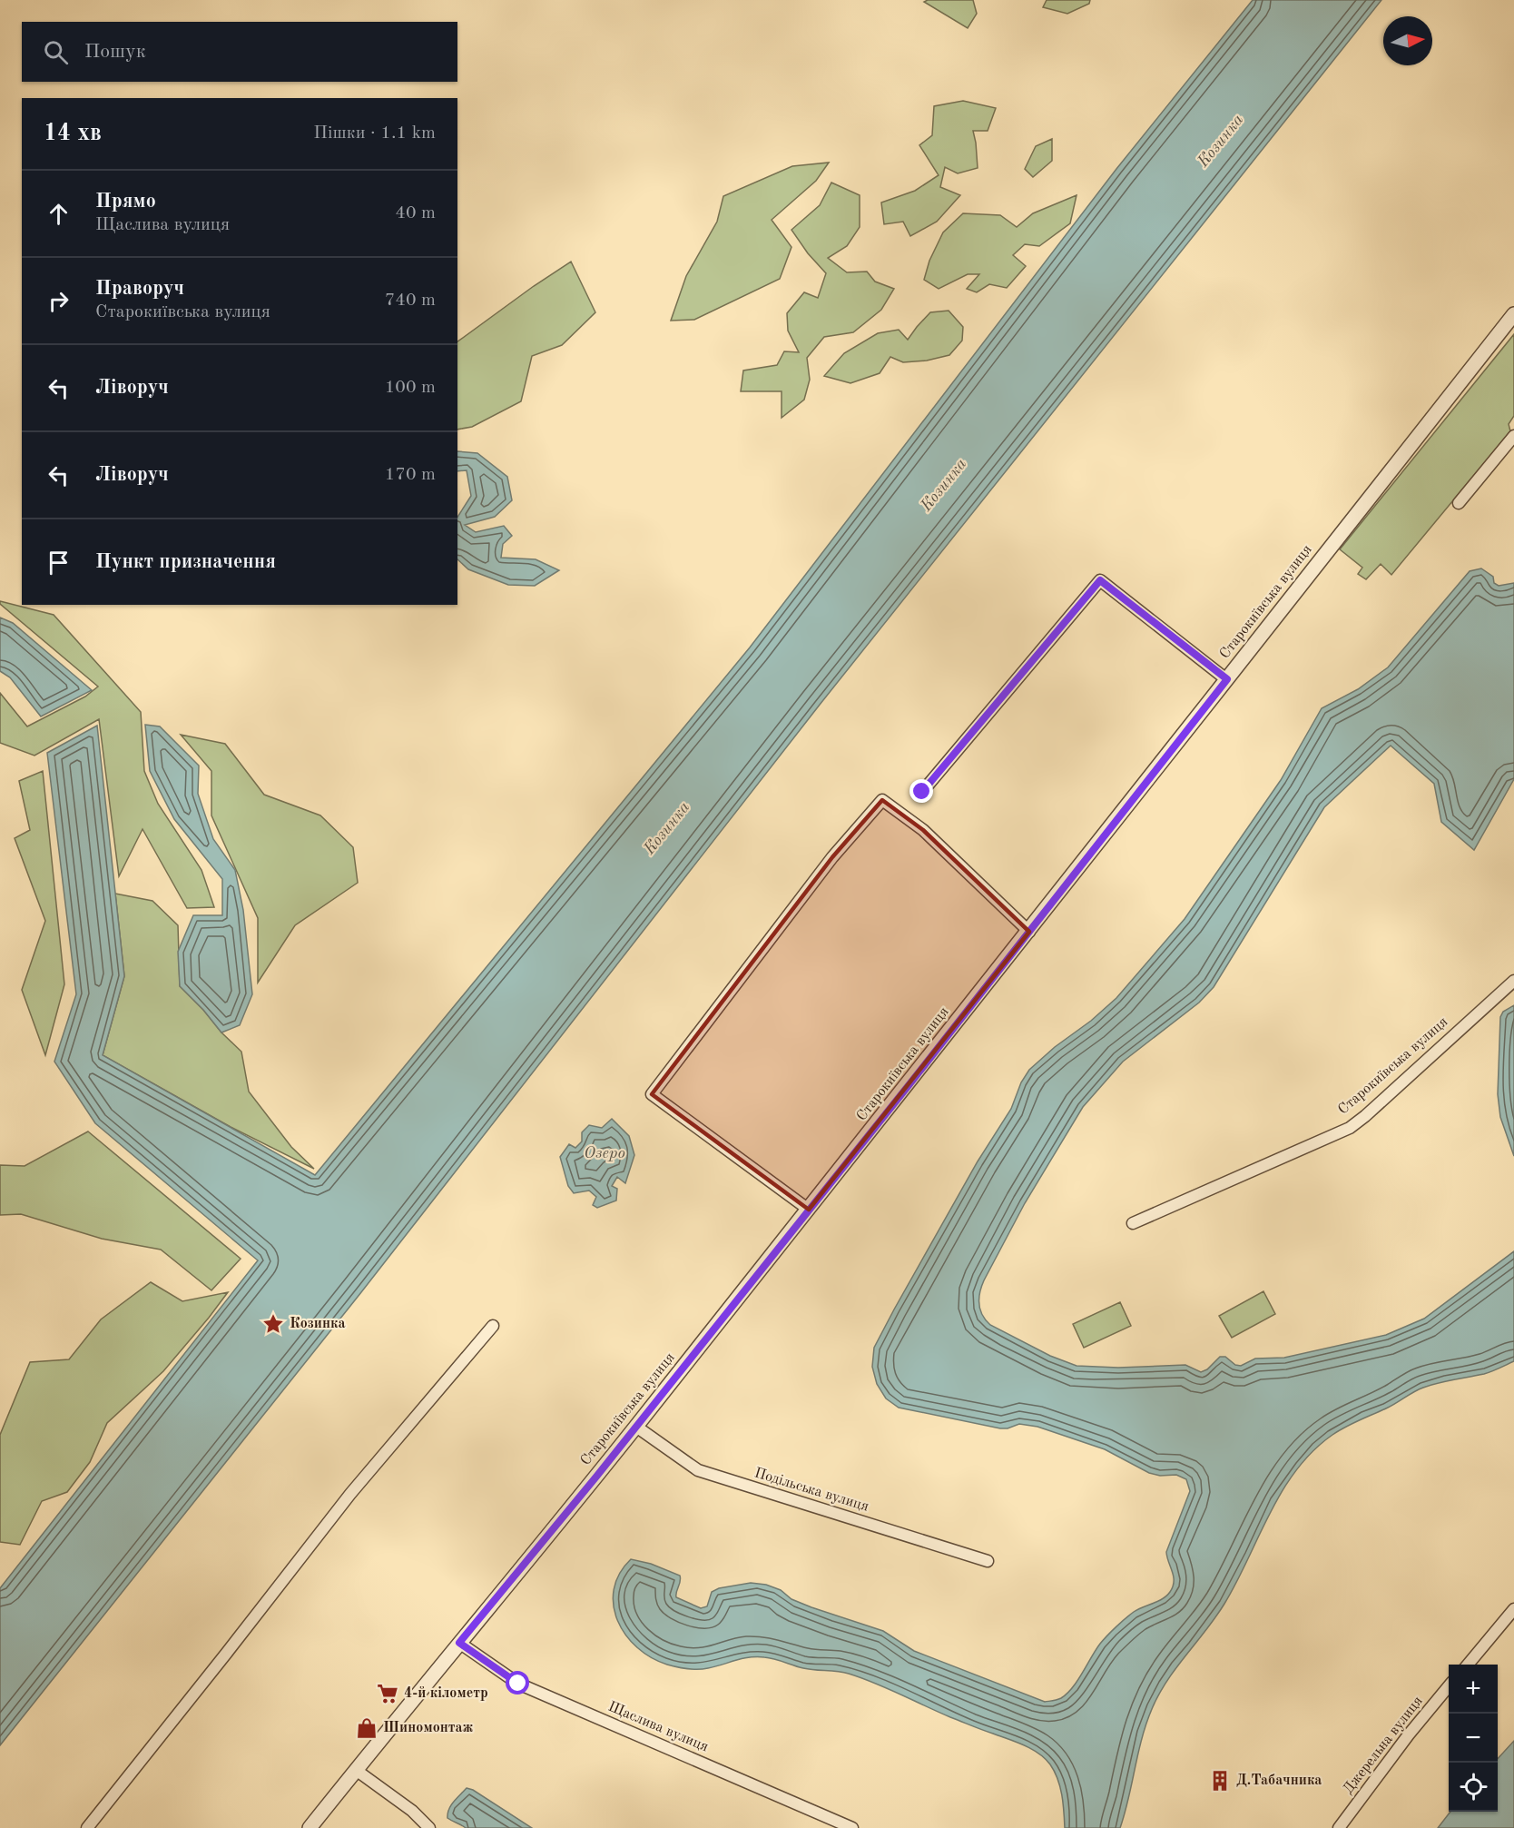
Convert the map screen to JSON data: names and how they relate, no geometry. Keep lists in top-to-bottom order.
{
  "streets": {
    "street": [
      "Старокиївська вулиця",
      "Подільська вулиця",
      "Щаслива вулиця",
      "Джерельна вулиця"
    ]
  },
  "crossings": [
    ["Старокиївська вулиця", "Подільська вулиця"],
    ["Старокиївська вулиця", "Щаслива вулиця"]
  ],
  "water": ["Козинка", "Озеро"],
  "places": {
    "place": ["Козинка"],
    "supermarket": ["4-й кілометр"],
    "shop": ["Шиномонтаж"],
    "building": ["Д.Табачника"]
  },
  "north": "right",
  "page": {
    "search": "Пошук",
    "heading": ["14 хв", "Пішки · 1.1 km"],
    "list": [
      ["Прямо", "Щаслива вулиця", "40 m"],
      ["Праворуч", "Старокиївська вулиця", "740 m"],
      ["Ліворуч", "100 m"],
      ["Ліворуч", "170 m"],
      "Пункт призначення"
    ],
    "map_buttons": ["+", "−"]
  }
}
